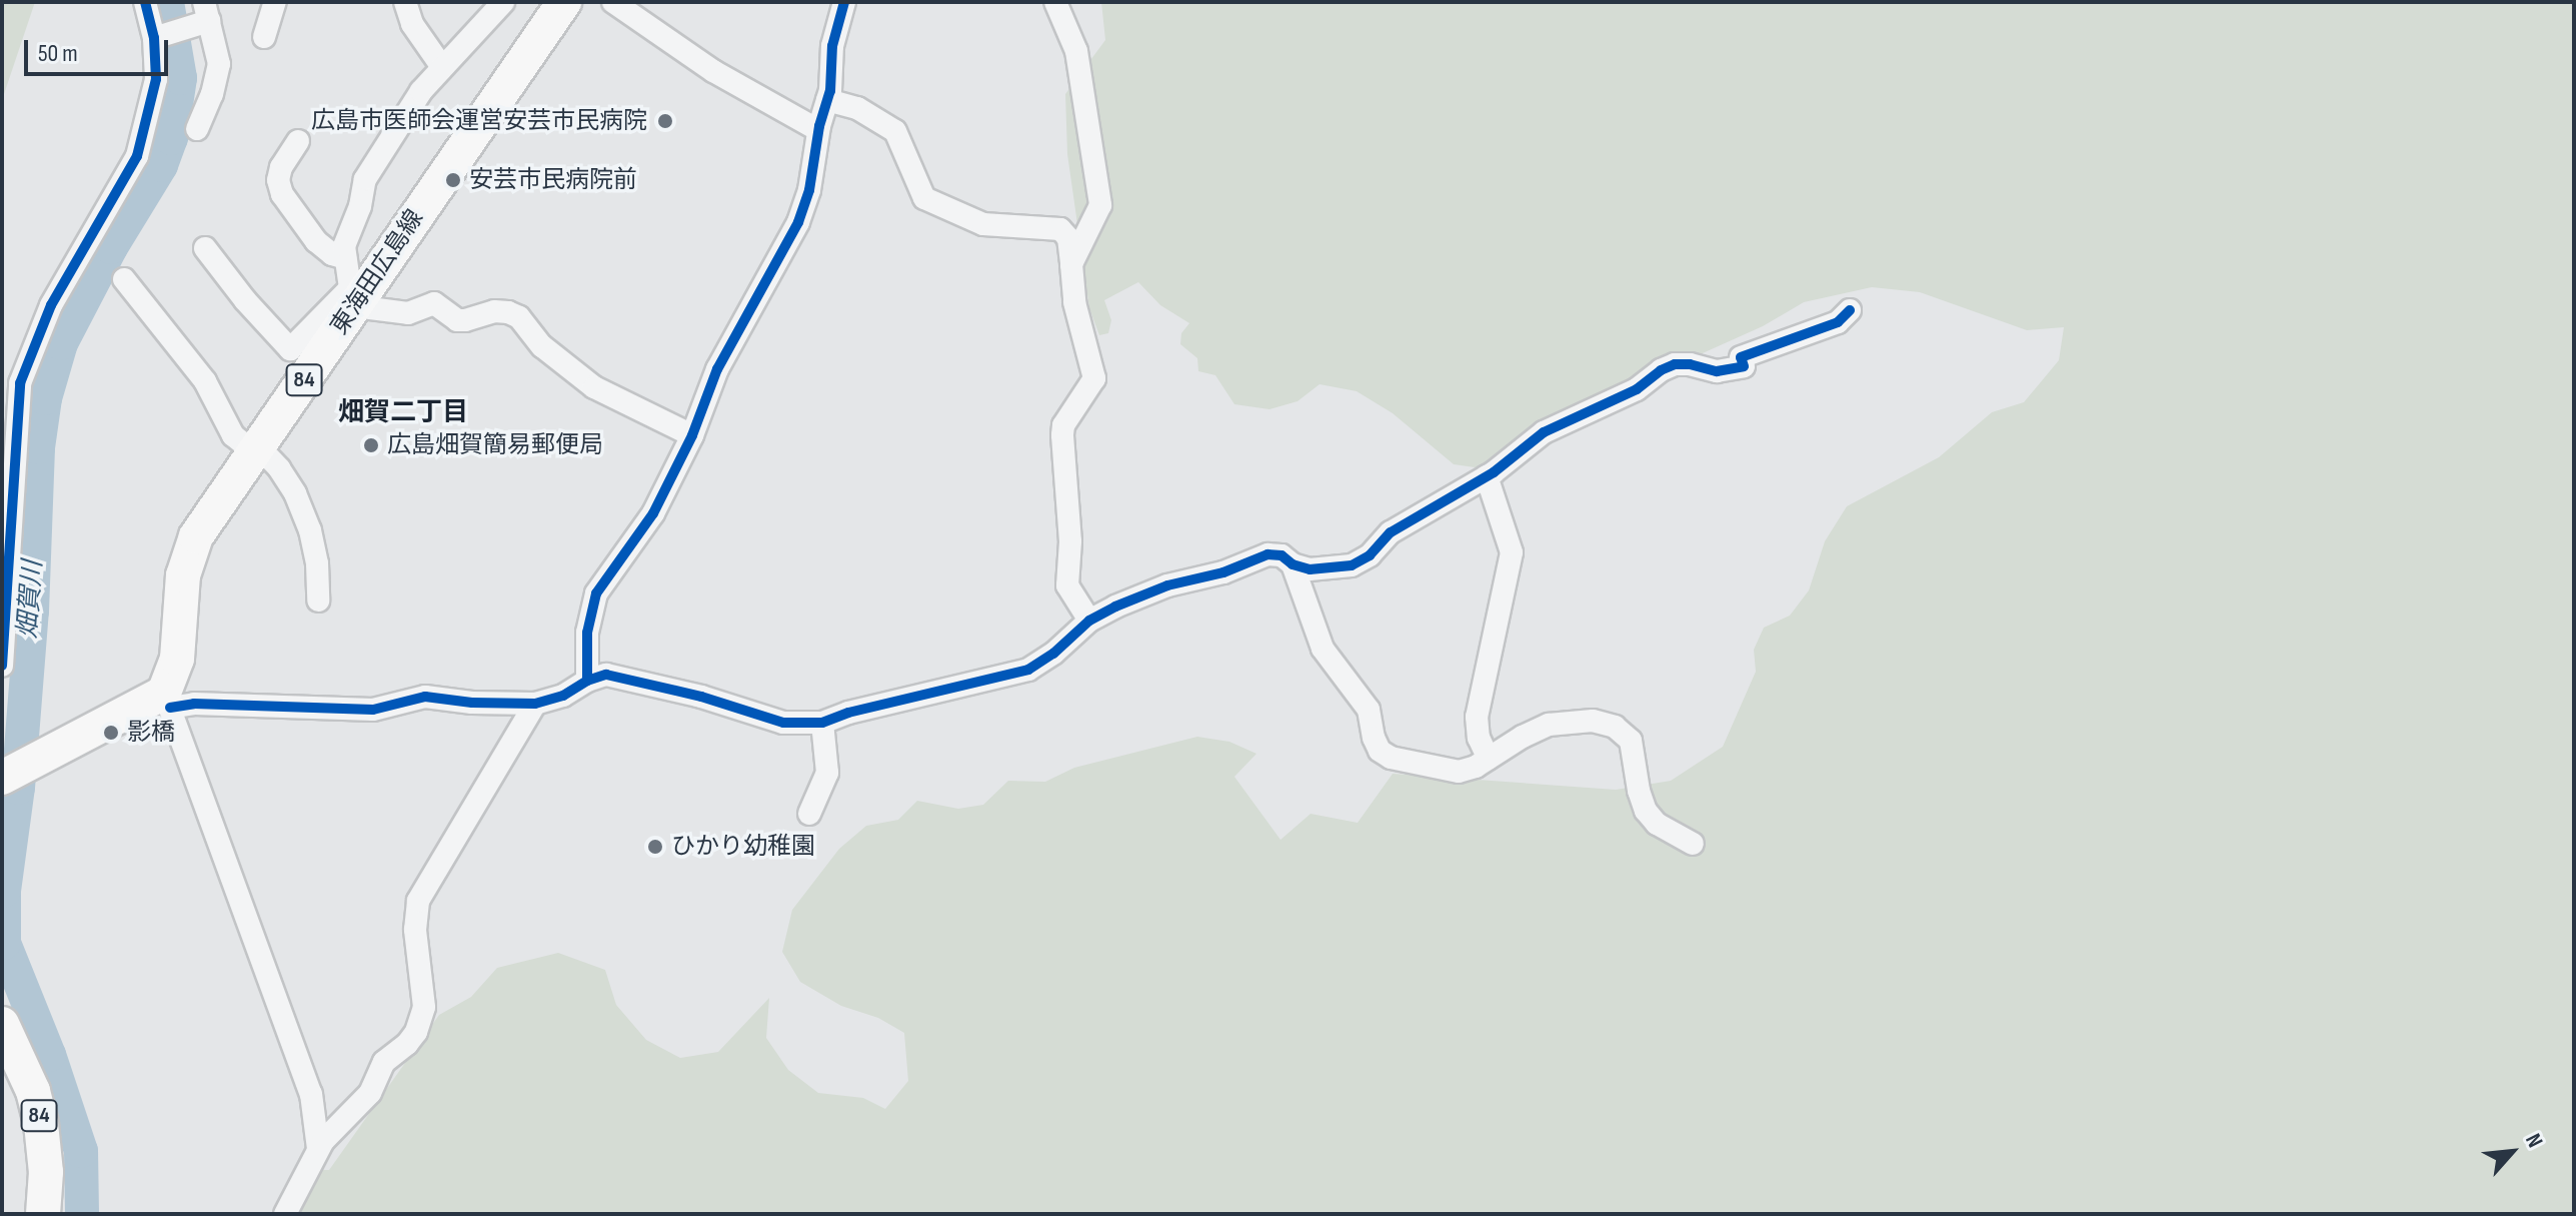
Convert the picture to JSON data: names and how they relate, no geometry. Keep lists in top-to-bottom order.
{
  "streets": {
    "main road": ["東海田広島線", "84"]
  },
  "districts": ["畑賀二丁目"],
  "water": ["畑賀川"],
  "places": [
    "広島市医師会運営安芸市民病院",
    "安芸市民病院前",
    "広島畑賀簡易郵便局",
    "影橋",
    "ひかり幼稚園"
  ],
  "scale_bar": "50 m",
  "north": "top right"
}
